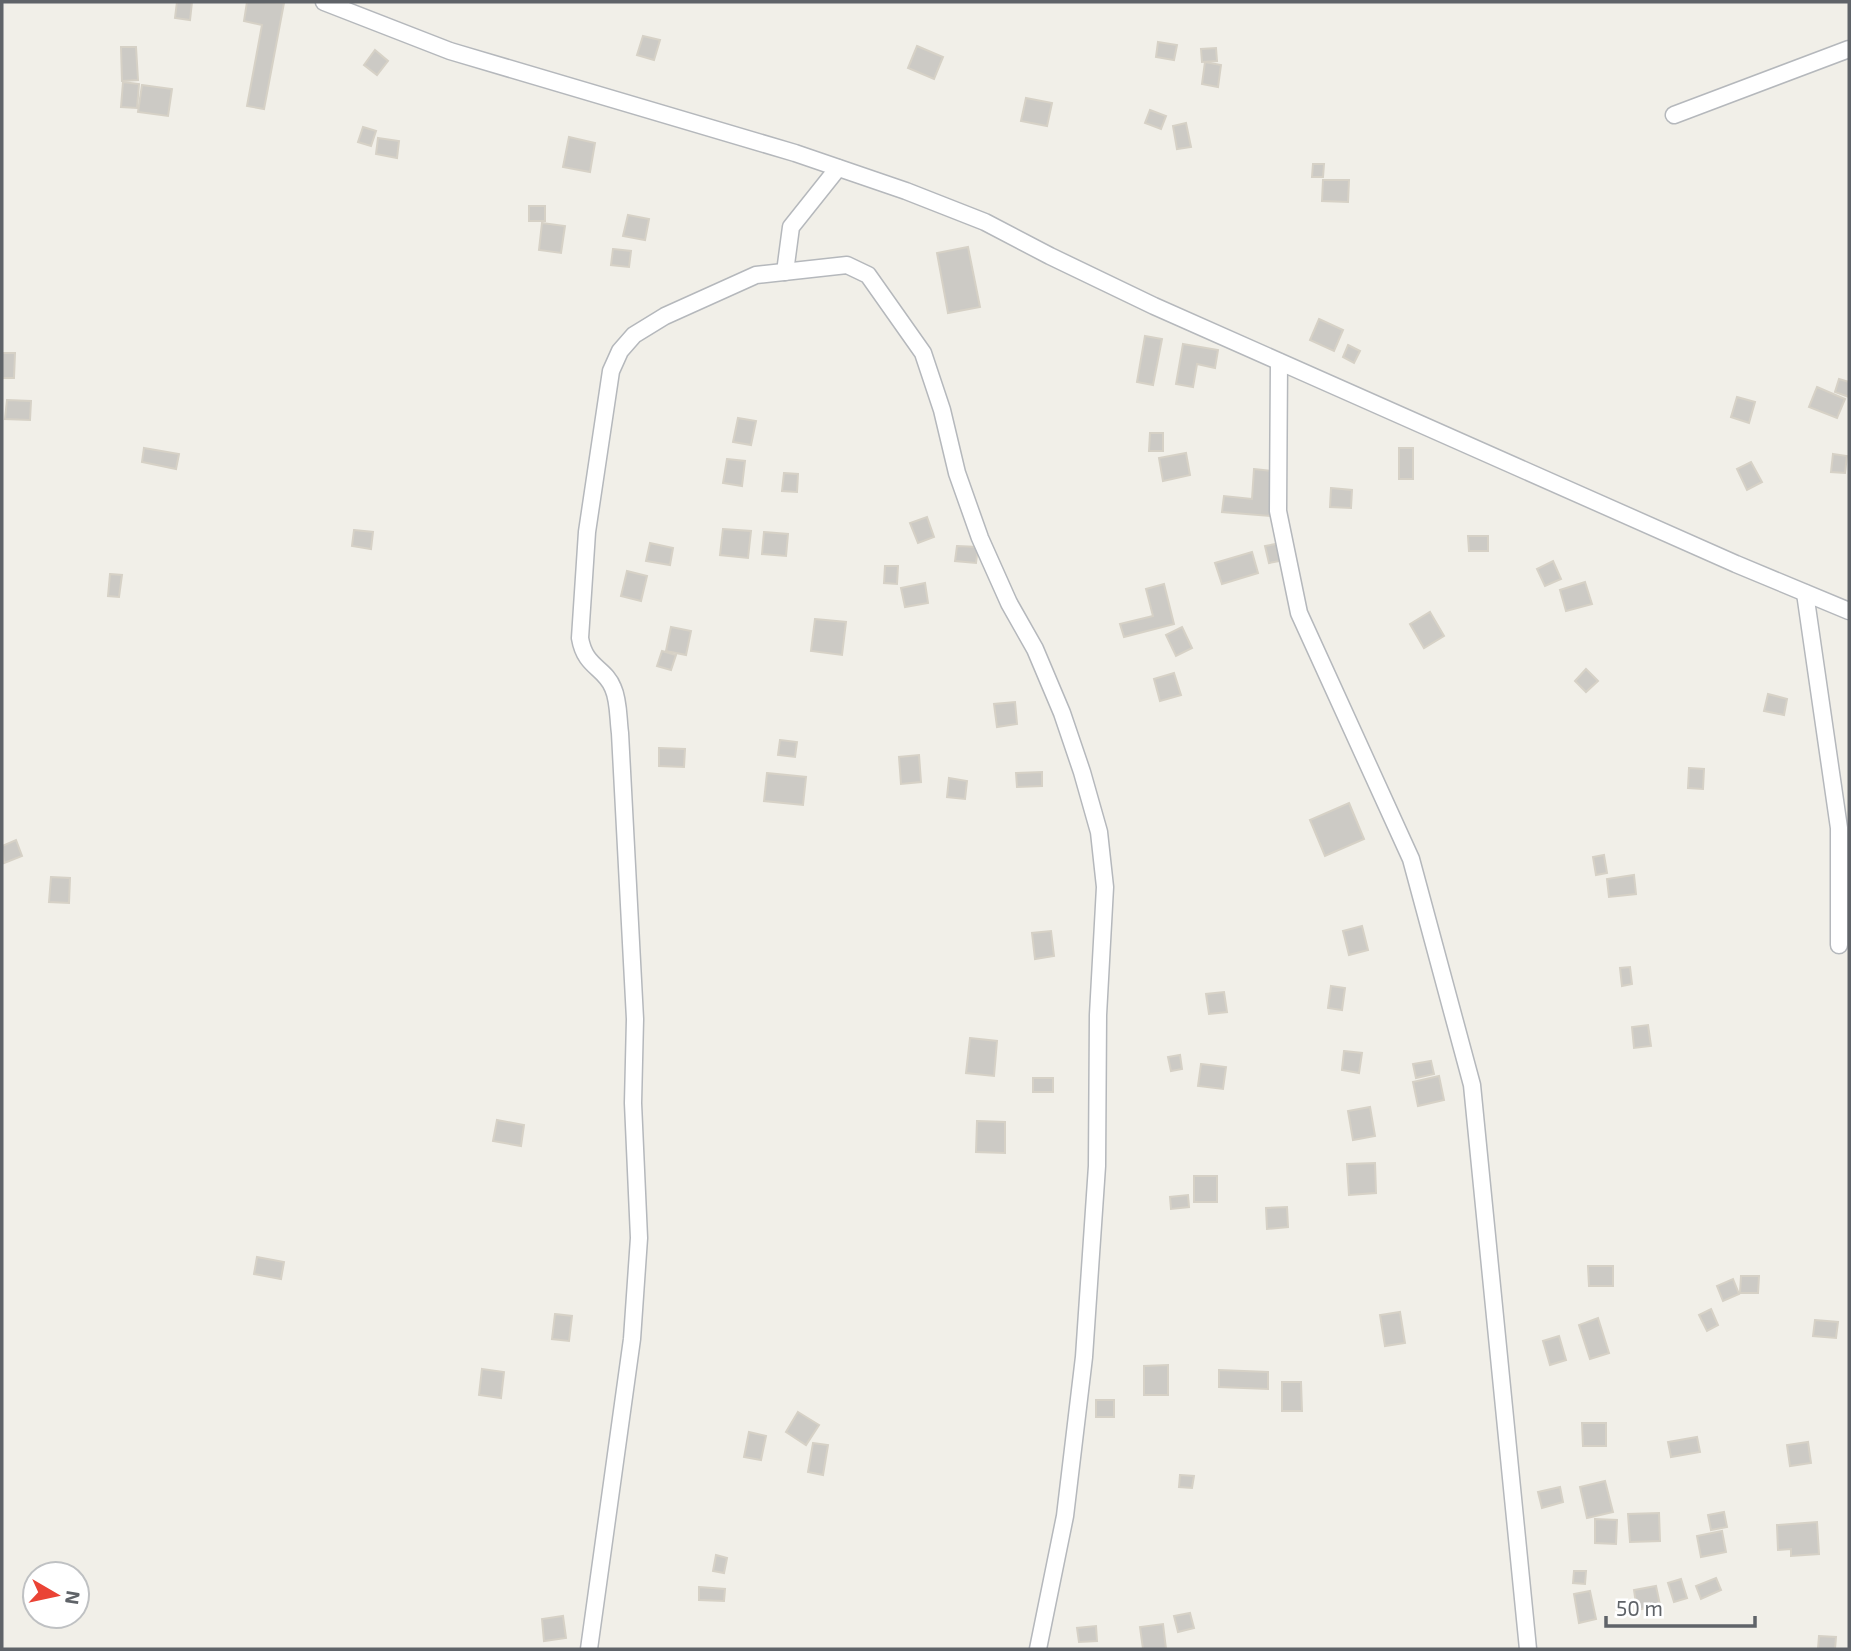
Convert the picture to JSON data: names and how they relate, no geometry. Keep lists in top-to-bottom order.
{
  "scale_bar": "50 m",
  "north": "right"
}
